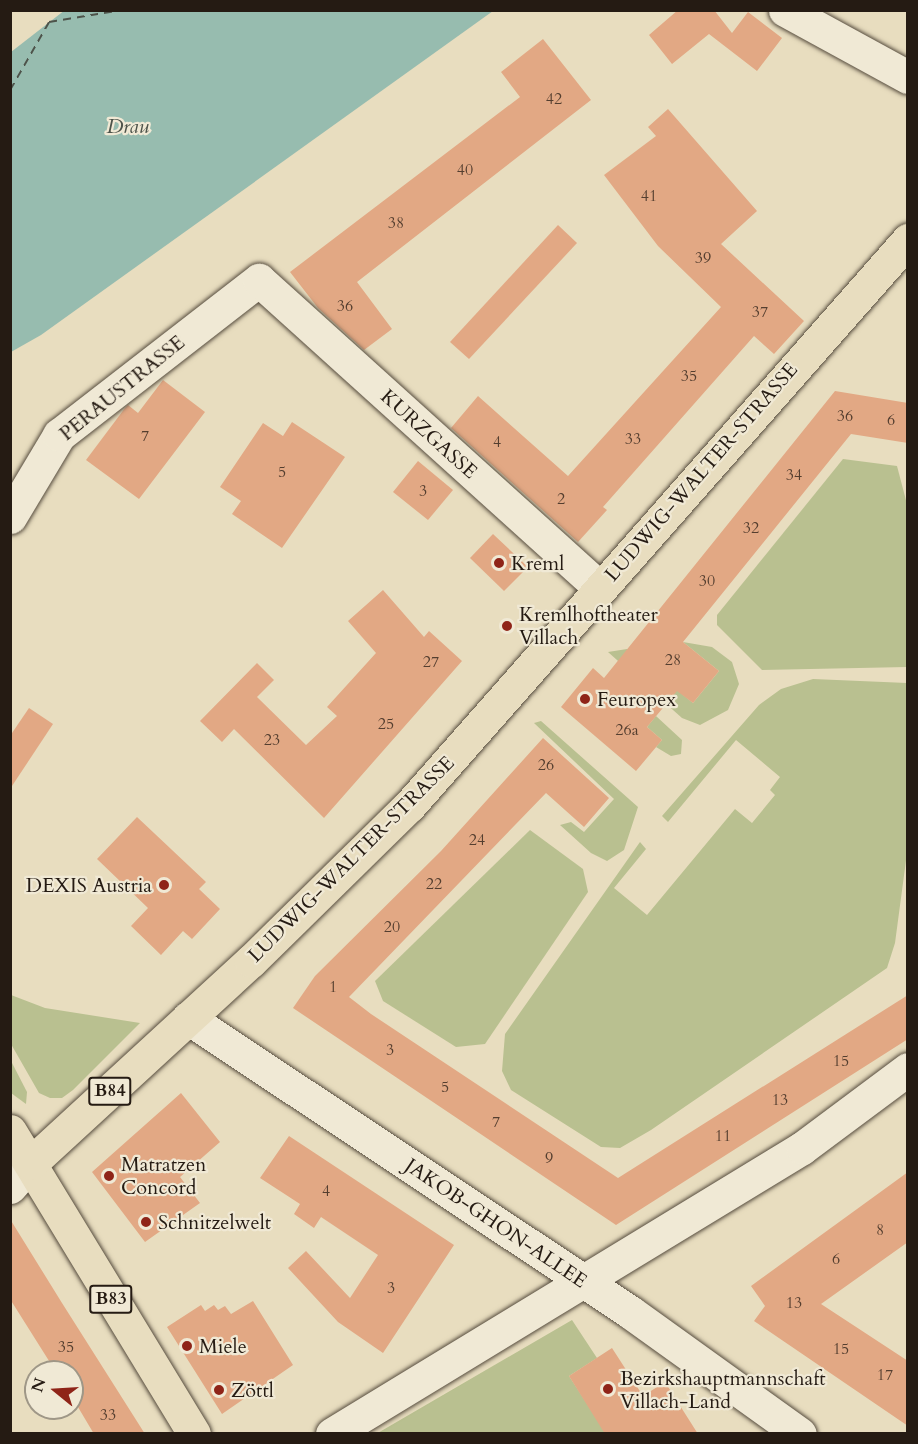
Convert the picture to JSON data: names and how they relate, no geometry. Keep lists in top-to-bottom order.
{
  "streets": {
    "main road": ["LUDWIG-WALTER-STRASSE", "B84", "B83"],
    "street": ["PERAUSTRASSE", "KURZGASSE", "JAKOB-GHON-ALLEE"]
  },
  "crossings": [
    ["PERAUSTRASSE", "KURZGASSE"],
    ["KURZGASSE", "LUDWIG-WALTER-STRASSE"],
    ["LUDWIG-WALTER-STRASSE", "JAKOB-GHON-ALLEE"],
    ["LUDWIG-WALTER-STRASSE", "B83"]
  ],
  "water": ["Drau"],
  "places": [
    "Kreml",
    "Kremlhoftheater Villach",
    "Feuropex",
    "DEXIS Austria",
    "Matratzen Concord",
    "Schnitzelwelt",
    "Miele",
    "Bezirkshauptmannschaft Villach-Land",
    "Zöttl"
  ],
  "house_numbers": [
    "42",
    "40",
    "41",
    "38",
    "39",
    "36",
    "37",
    "35",
    "36",
    "6",
    "7",
    "33",
    "4",
    "5",
    "34",
    "3",
    "2",
    "32",
    "30",
    "28",
    "27",
    "25",
    "26a",
    "23",
    "26",
    "24",
    "22",
    "20",
    "1",
    "3",
    "15",
    "5",
    "13",
    "7",
    "11",
    "9",
    "4",
    "8",
    "6",
    "3",
    "13",
    "35",
    "15",
    "17",
    "33"
  ],
  "north": "left"
}
